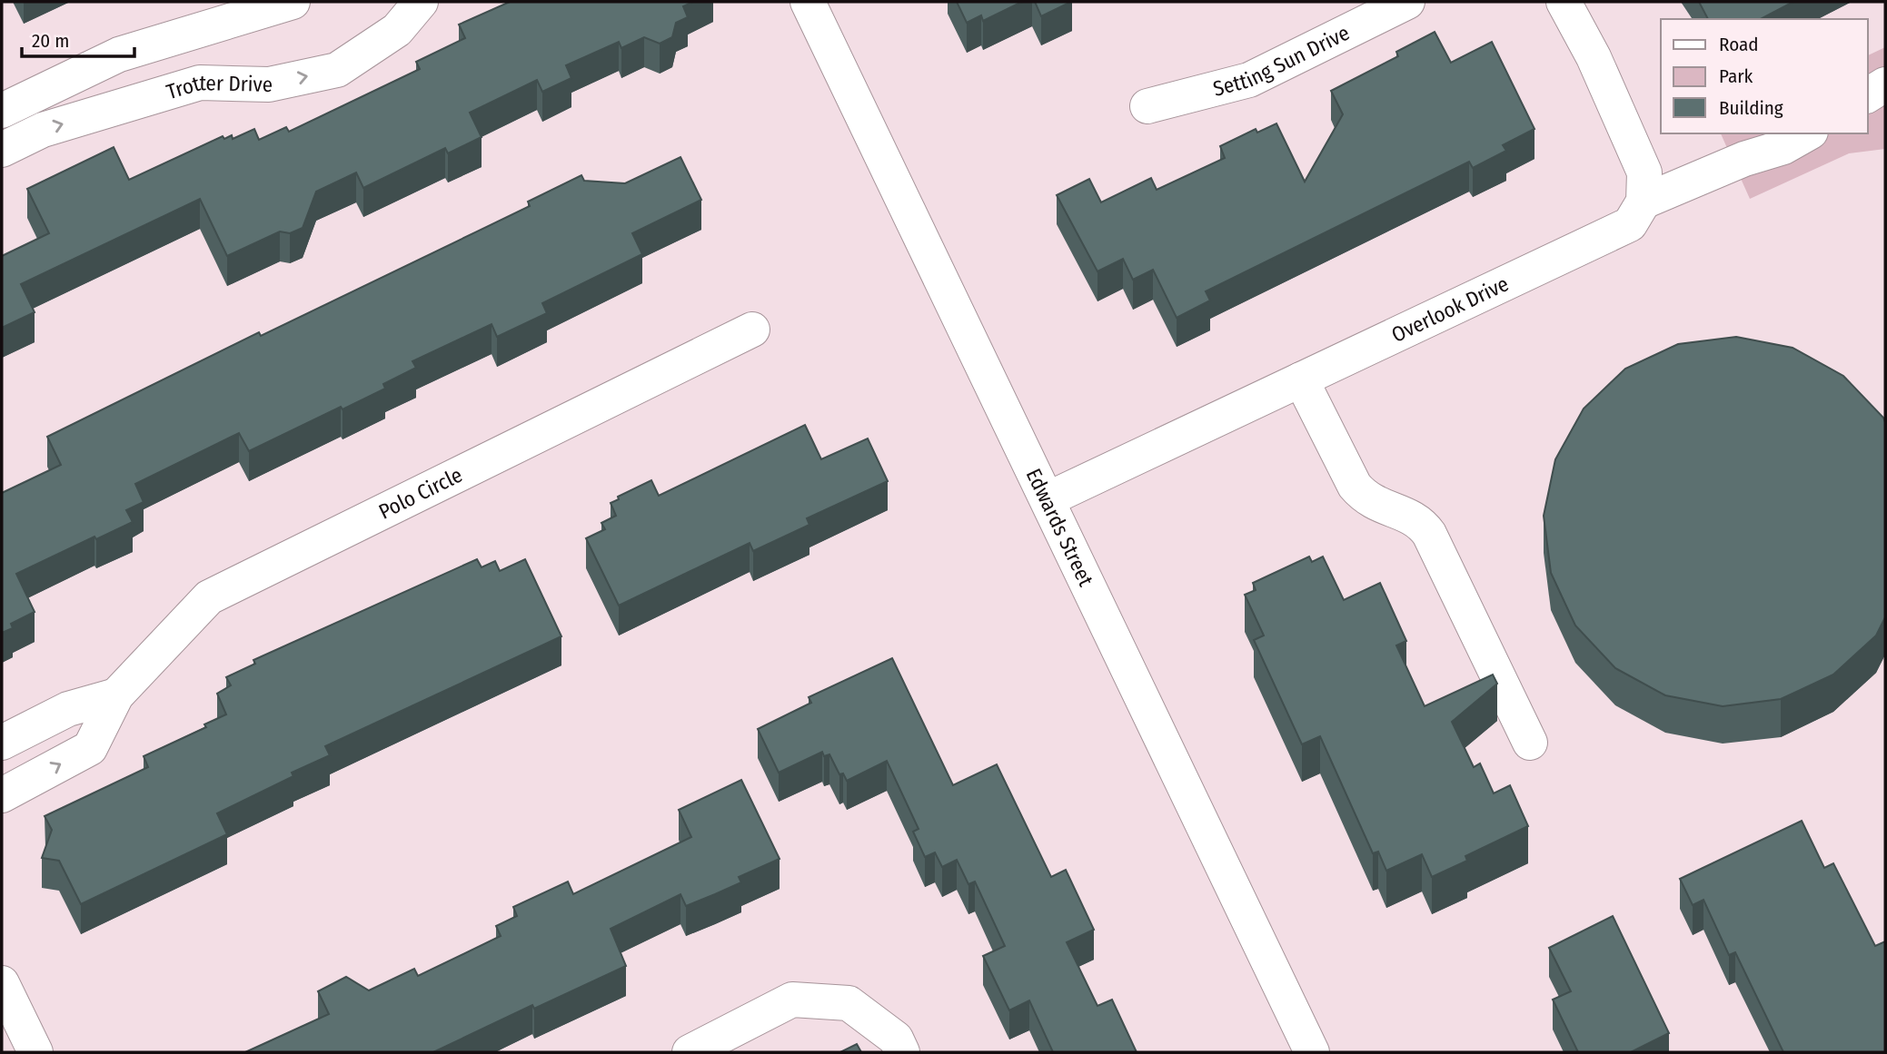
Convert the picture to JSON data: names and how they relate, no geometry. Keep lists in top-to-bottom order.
{
  "streets": {
    "street": [
      "Setting Sun Drive",
      "Trotter Drive",
      "Overlook Drive",
      "Polo Circle",
      "Edwards Street"
    ]
  },
  "crossings": [
    ["Overlook Drive", "Edwards Street"]
  ],
  "legend": ["Road", "Park", "Building"],
  "scale_bar": "20 m"
}
